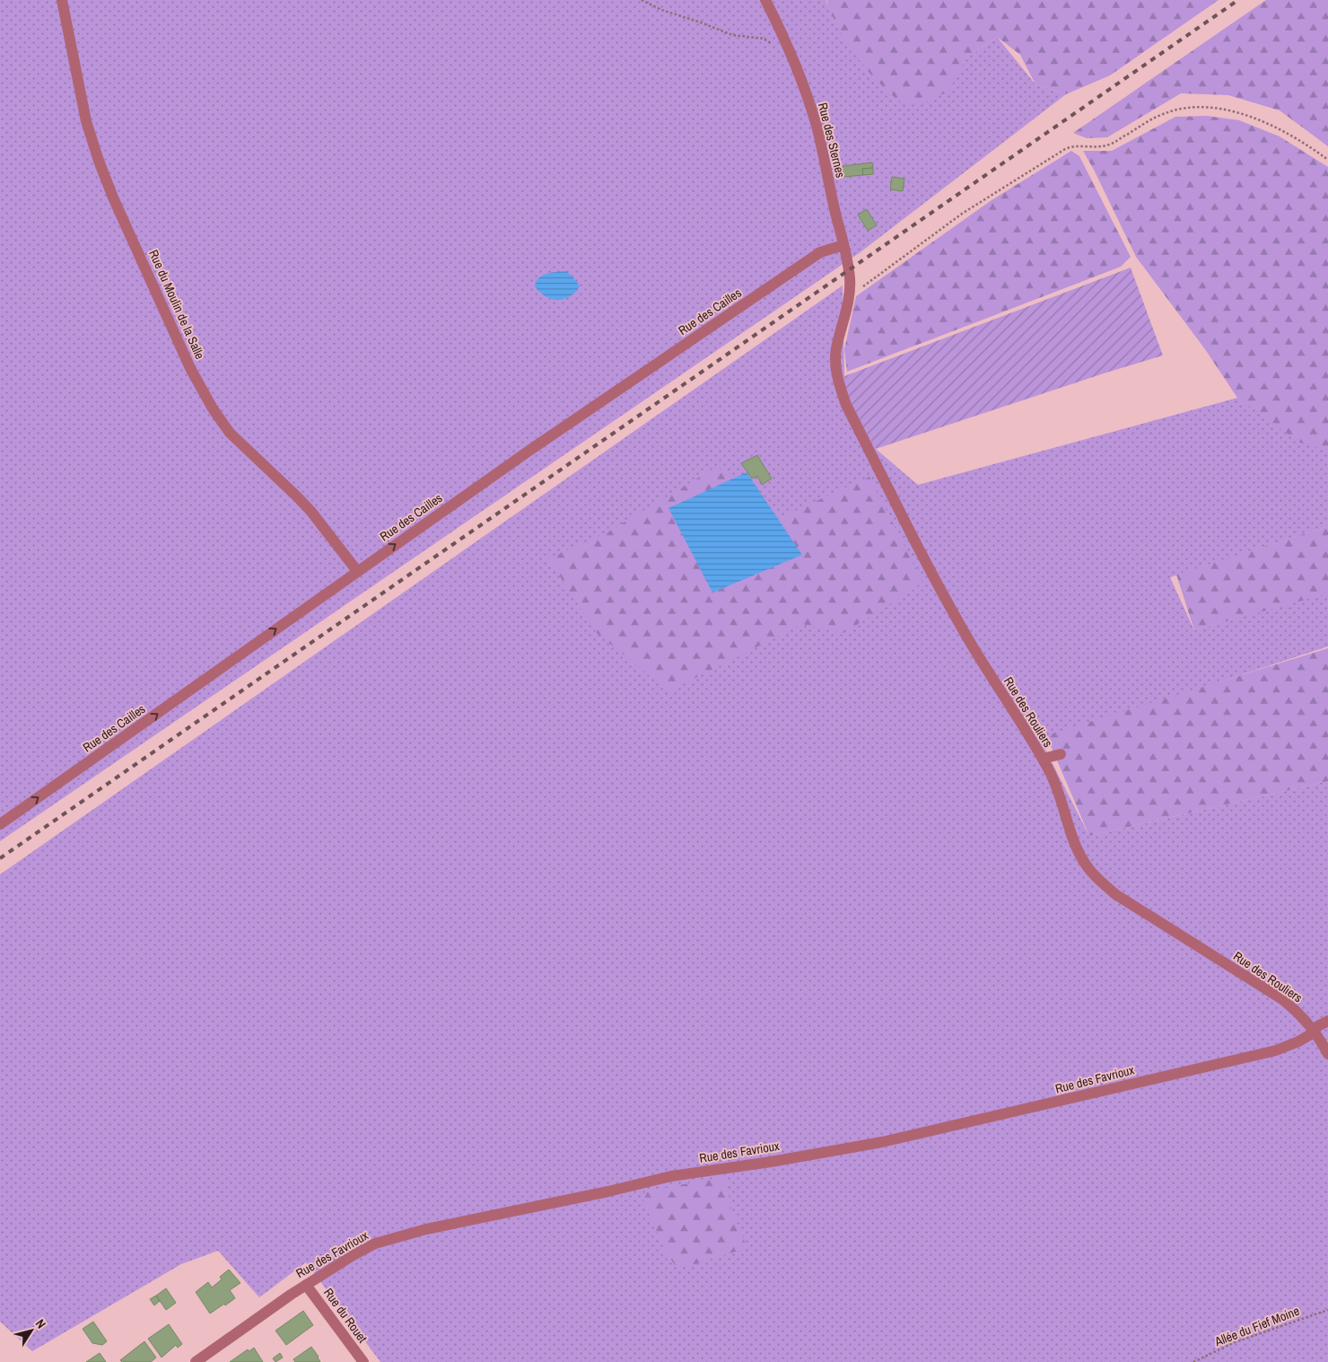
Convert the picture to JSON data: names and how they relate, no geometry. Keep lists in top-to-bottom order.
{
  "streets": {
    "street": [
      "Rue des Sternes",
      "Rue du Moulin de la Salle",
      "Rue des Cailles",
      "Rue des Rouliers",
      "Rue des Favrioux",
      "Rue du Rouet"
    ],
    "path": ["Allée du Fief Moine"]
  },
  "crossings": [
    ["Rue des Sternes", "Rue des Cailles"],
    ["Rue des Sternes", "Rue des Rouliers"],
    ["Rue du Moulin de la Salle", "Rue des Cailles"],
    ["Rue des Rouliers", "Rue des Favrioux"],
    ["Rue des Favrioux", "Rue du Rouet"]
  ],
  "one_way": ["Rue des Cailles"],
  "north": "top right"
}
